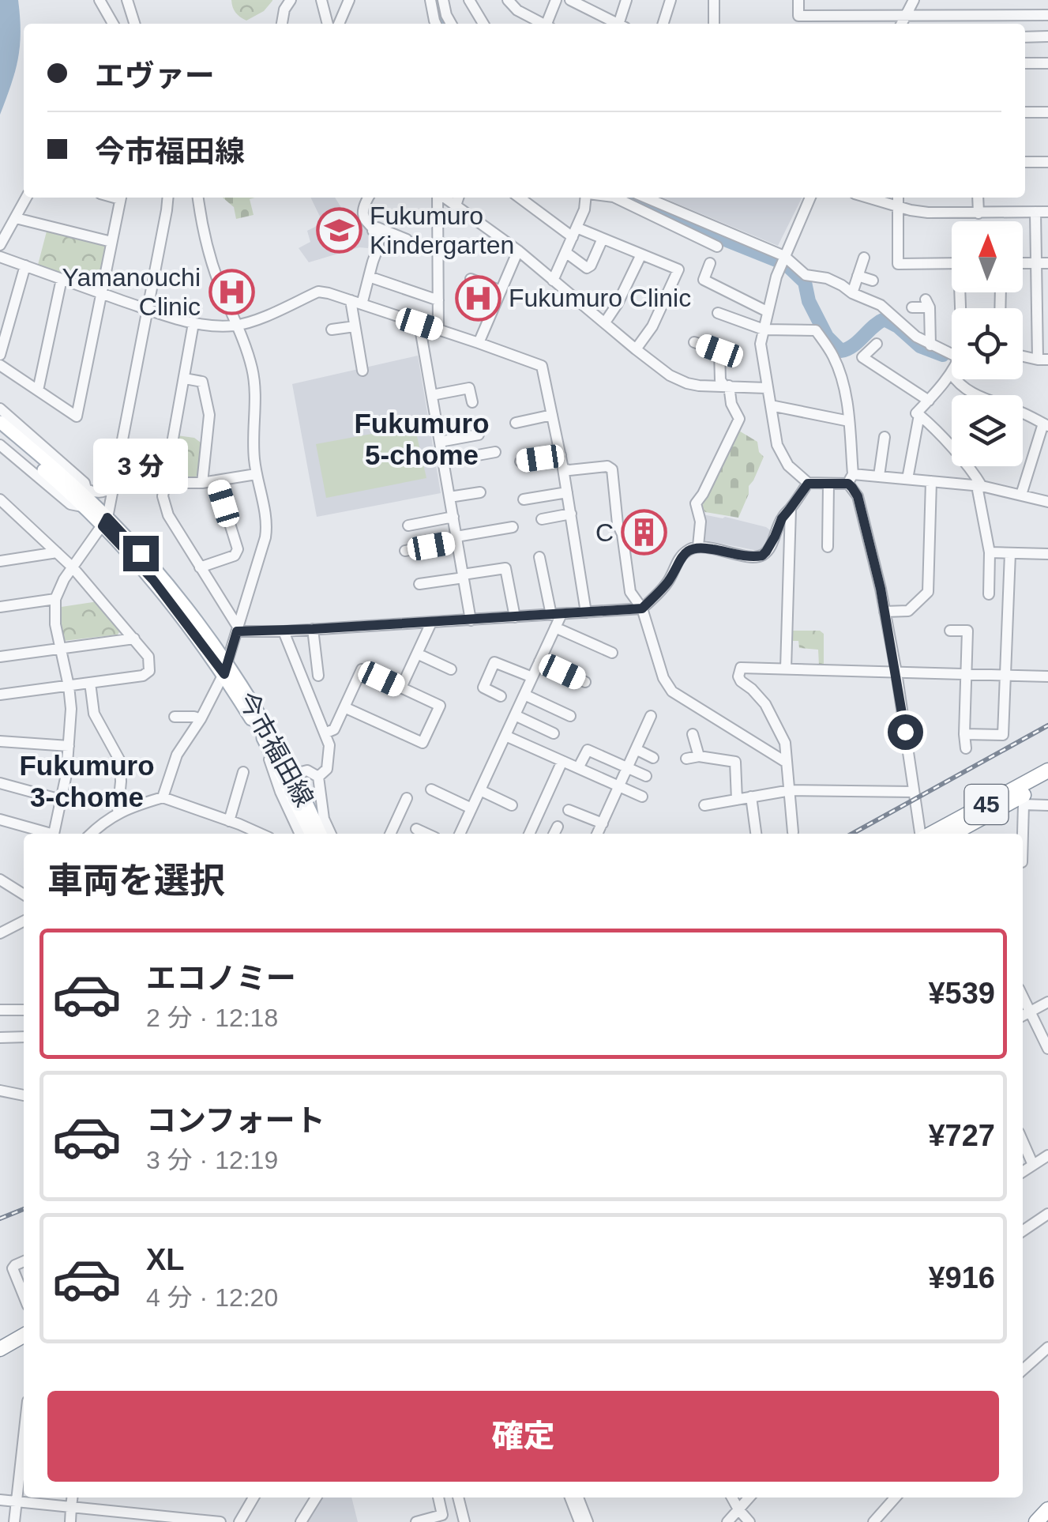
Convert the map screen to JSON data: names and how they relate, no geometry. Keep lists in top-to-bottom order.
{
  "streets": {
    "highway": ["45"],
    "main road": ["今市福田線"]
  },
  "districts": ["Fukumuro 5-chome", "Fukumuro 3-chome"],
  "places": {
    "school or university": ["Fukumuro Kindergarten"],
    "hospital": ["Yamanouchi Clinic", "Fukumuro Clinic"],
    "building": ["C"]
  },
  "north": "top",
  "page": {
    "banner": ["エヴァー", "今市福田線"],
    "bubble": "3 分",
    "heading": "車両を選択",
    "list": [
      {
        "name": "エコノミー",
        "note": "2 分 · 12:18",
        "value": "¥539"
      },
      {
        "name": "コンフォート",
        "note": "3 分 · 12:19",
        "value": "¥727"
      },
      {
        "name": "XL",
        "note": "4 分 · 12:20",
        "value": "¥916"
      }
    ],
    "buttons": "確定"
  }
}
